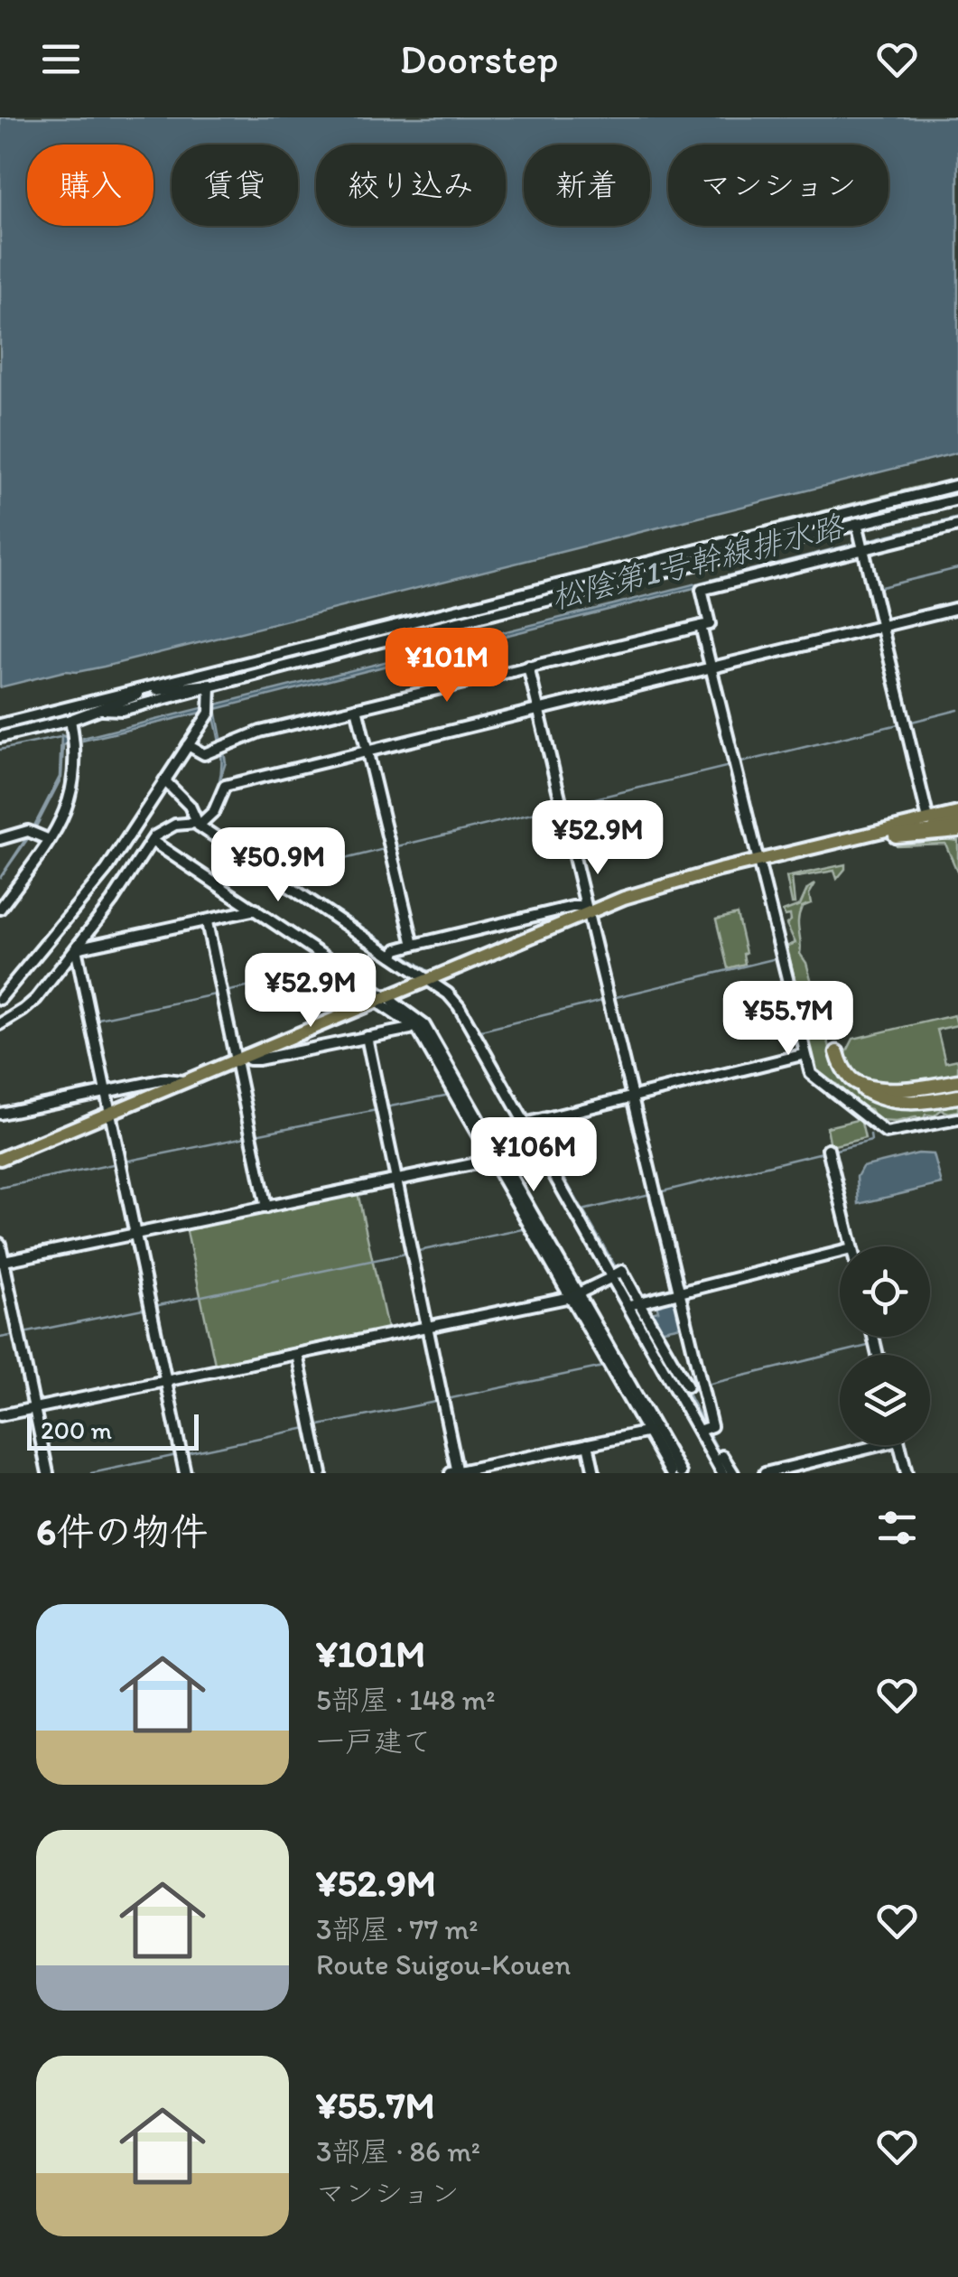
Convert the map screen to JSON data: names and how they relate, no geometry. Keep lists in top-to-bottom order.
{
  "water": ["松陰第1号幹線排水路"],
  "scale_bar": "200 m",
  "page": {
    "header": "Doorstep",
    "chip": [
      "購入",
      "賃貸",
      "絞り込み",
      "新着",
      "マンション"
    ],
    "price": [
      "¥101M",
      "¥52.9M",
      "¥50.9M",
      "¥52.9M",
      "¥55.7M",
      "¥106M"
    ],
    "scale": "200 m",
    "heading": "6件の物件",
    "list": [
      {
        "name": "¥101M",
        "note": "5部屋 · 148 m² · 一戸建て"
      },
      {
        "name": "¥52.9M",
        "note": "3部屋 · 77 m² · Route Suigou-Kouen"
      },
      {
        "name": "¥55.7M",
        "note": "3部屋 · 86 m² · マンション"
      }
    ]
  }
}
